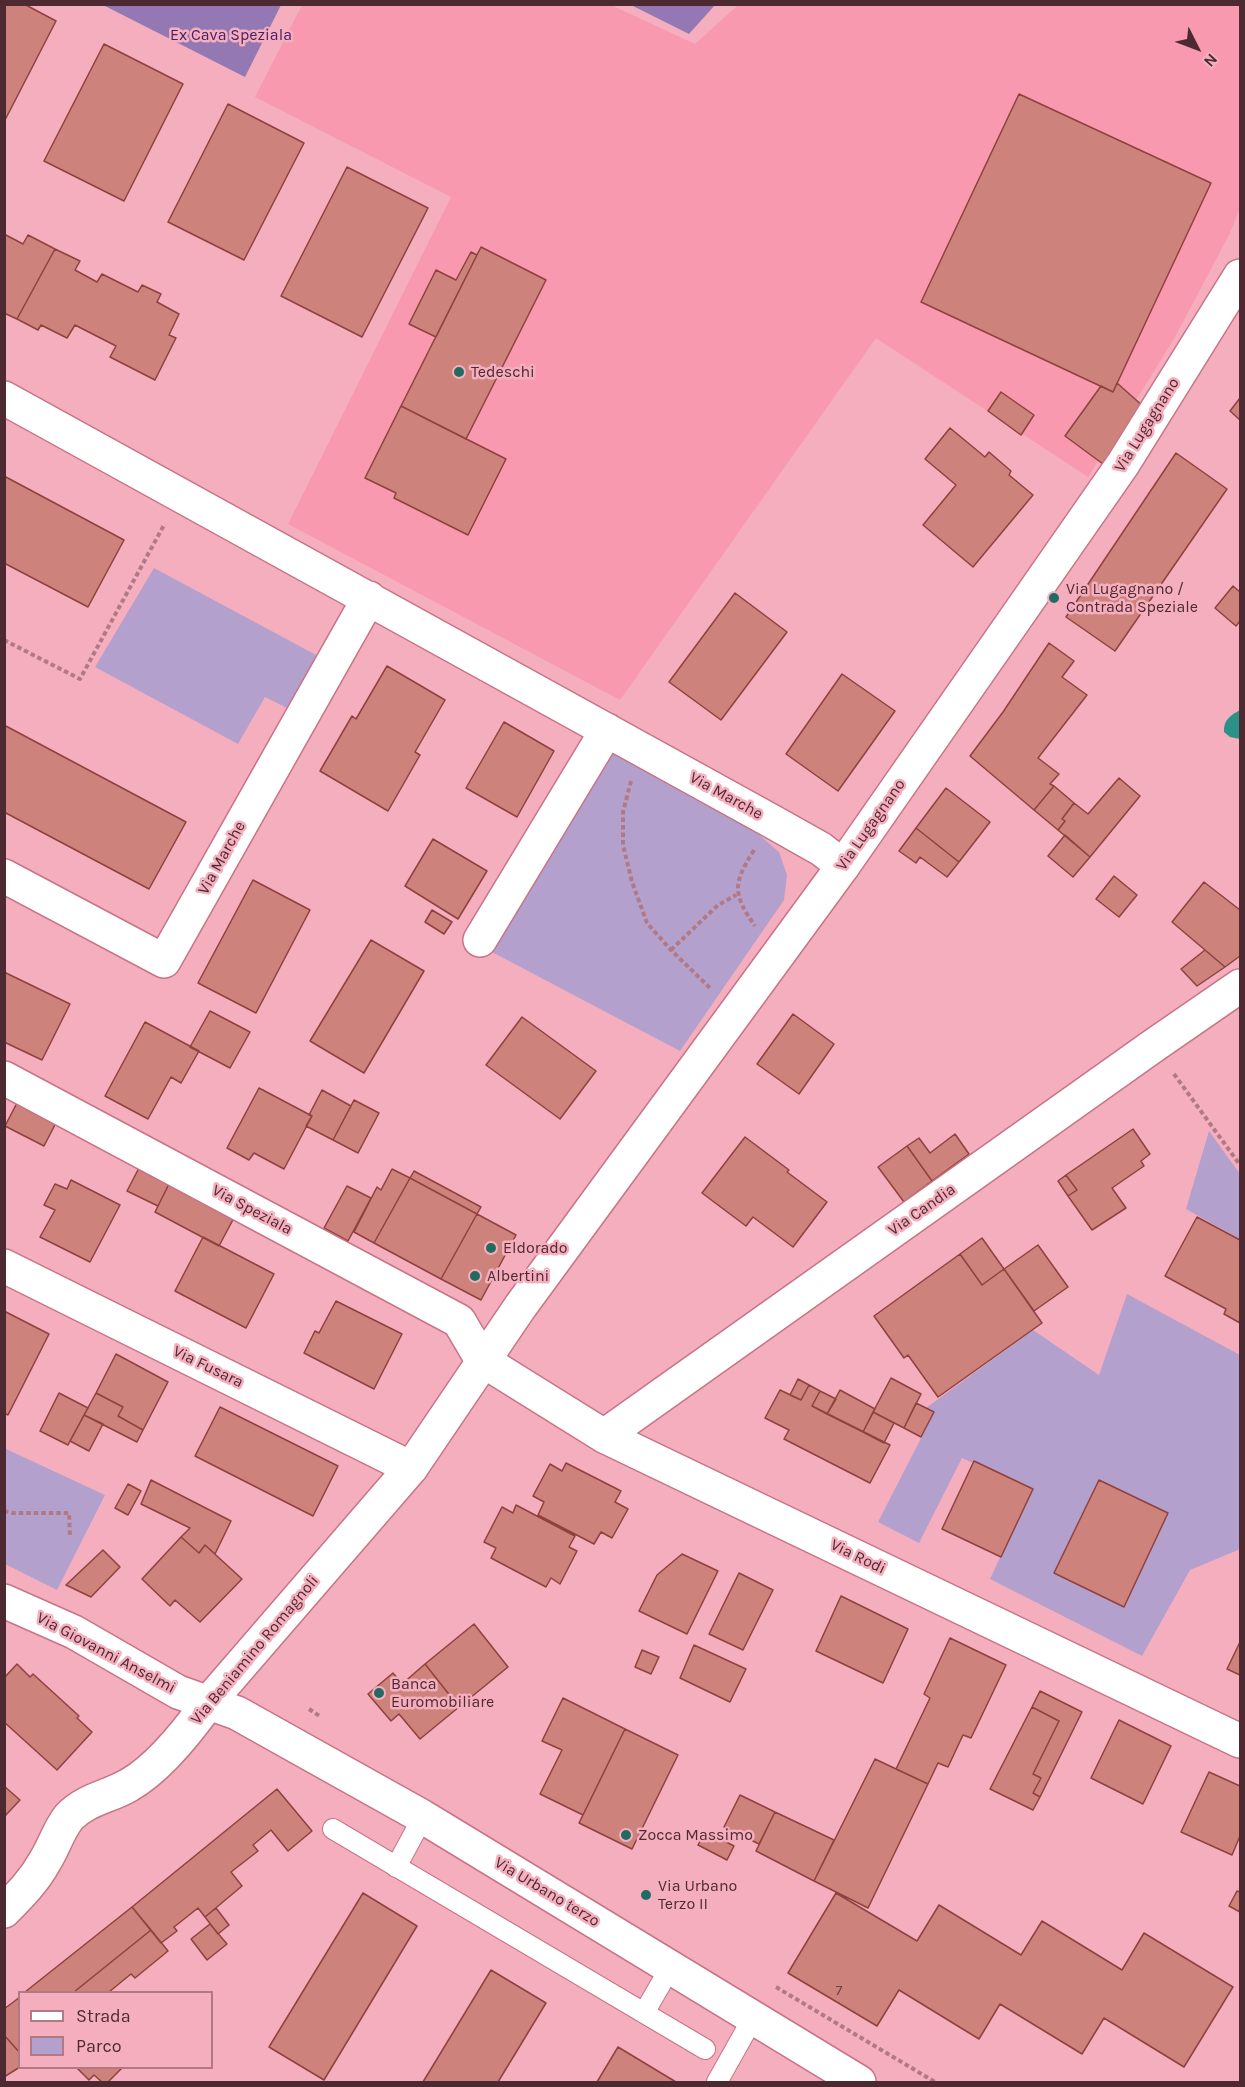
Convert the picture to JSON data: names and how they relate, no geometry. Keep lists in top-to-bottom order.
{
  "streets": {
    "street": [
      "Via Lugagnano",
      "Via Marche",
      "Via Speziala",
      "Via Candia",
      "Via Fusara",
      "Via Rodi",
      "Via Beniamino Romagnoli",
      "Via Giovanni Anselmi",
      "Via Urbano terzo"
    ]
  },
  "crossings": [
    ["Via Lugagnano", "Via Marche"],
    ["Via Lugagnano", "Via Speziala"],
    ["Via Lugagnano", "Via Rodi"],
    ["Via Lugagnano", "Via Beniamino Romagnoli"],
    ["Via Speziala", "Via Rodi"],
    ["Via Speziala", "Via Beniamino Romagnoli"],
    ["Via Candia", "Via Rodi"],
    ["Via Fusara", "Via Beniamino Romagnoli"],
    ["Via Rodi", "Via Beniamino Romagnoli"],
    ["Via Beniamino Romagnoli", "Via Giovanni Anselmi"],
    ["Via Beniamino Romagnoli", "Via Urbano terzo"],
    ["Via Giovanni Anselmi", "Via Urbano terzo"]
  ],
  "parks": ["Ex Cava Speziala"],
  "places": [
    "Tedeschi",
    "Via Lugagnano / Contrada Speziale",
    "Eldorado",
    "Albertini",
    "Banca Euromobiliare",
    "Zocca Massimo",
    "Via Urbano Terzo II"
  ],
  "house_numbers": ["7"],
  "legend": ["Strada", "Parco"],
  "north": "bottom right"
}
